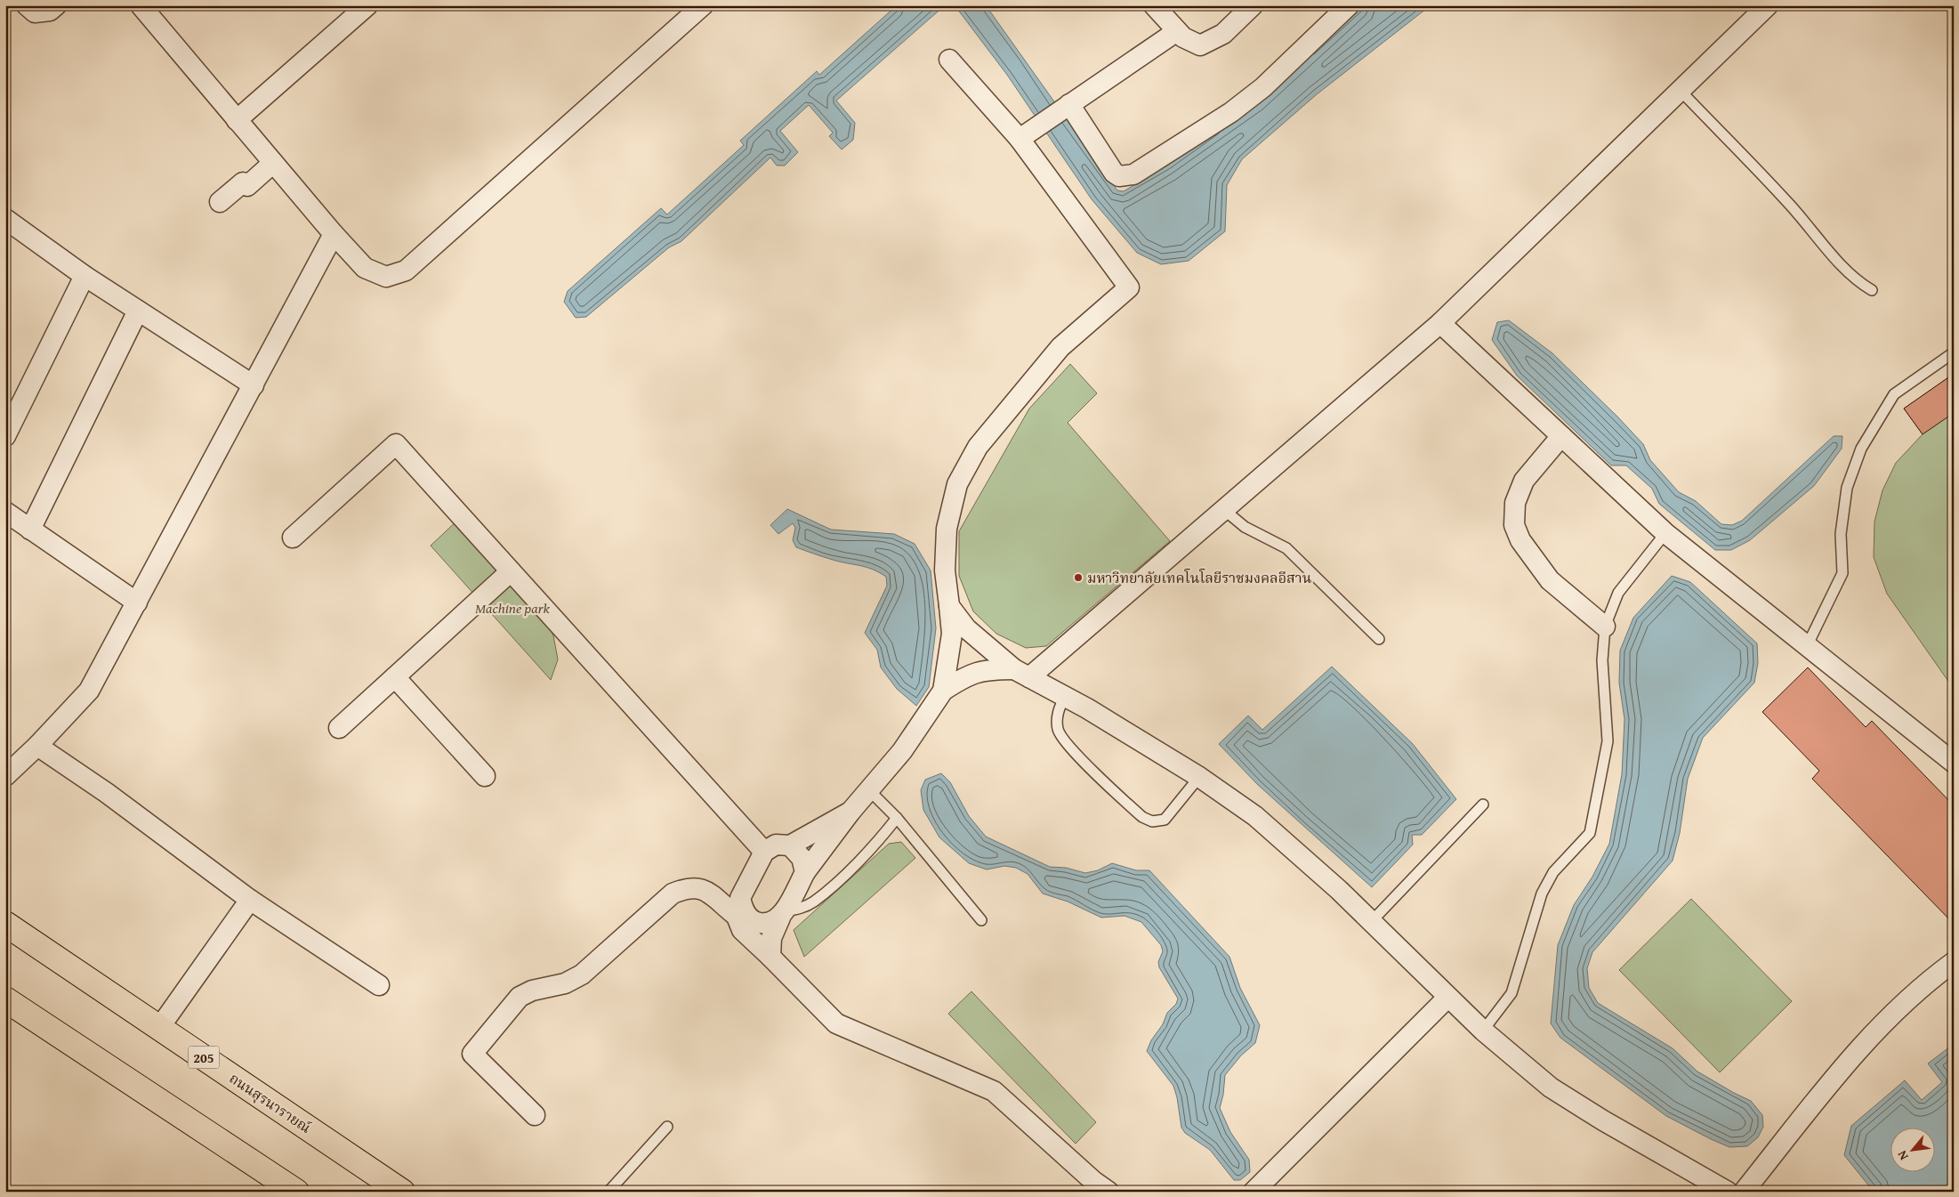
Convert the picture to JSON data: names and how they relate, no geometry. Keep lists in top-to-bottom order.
{
  "streets": {
    "main road": ["205", "ถนนสุรนารายณ์"]
  },
  "parks": ["Machine park"],
  "places": ["มหาวิทยาลัยเทคโนโลยีราชมงคลอีสาน"],
  "north": "bottom left"
}
